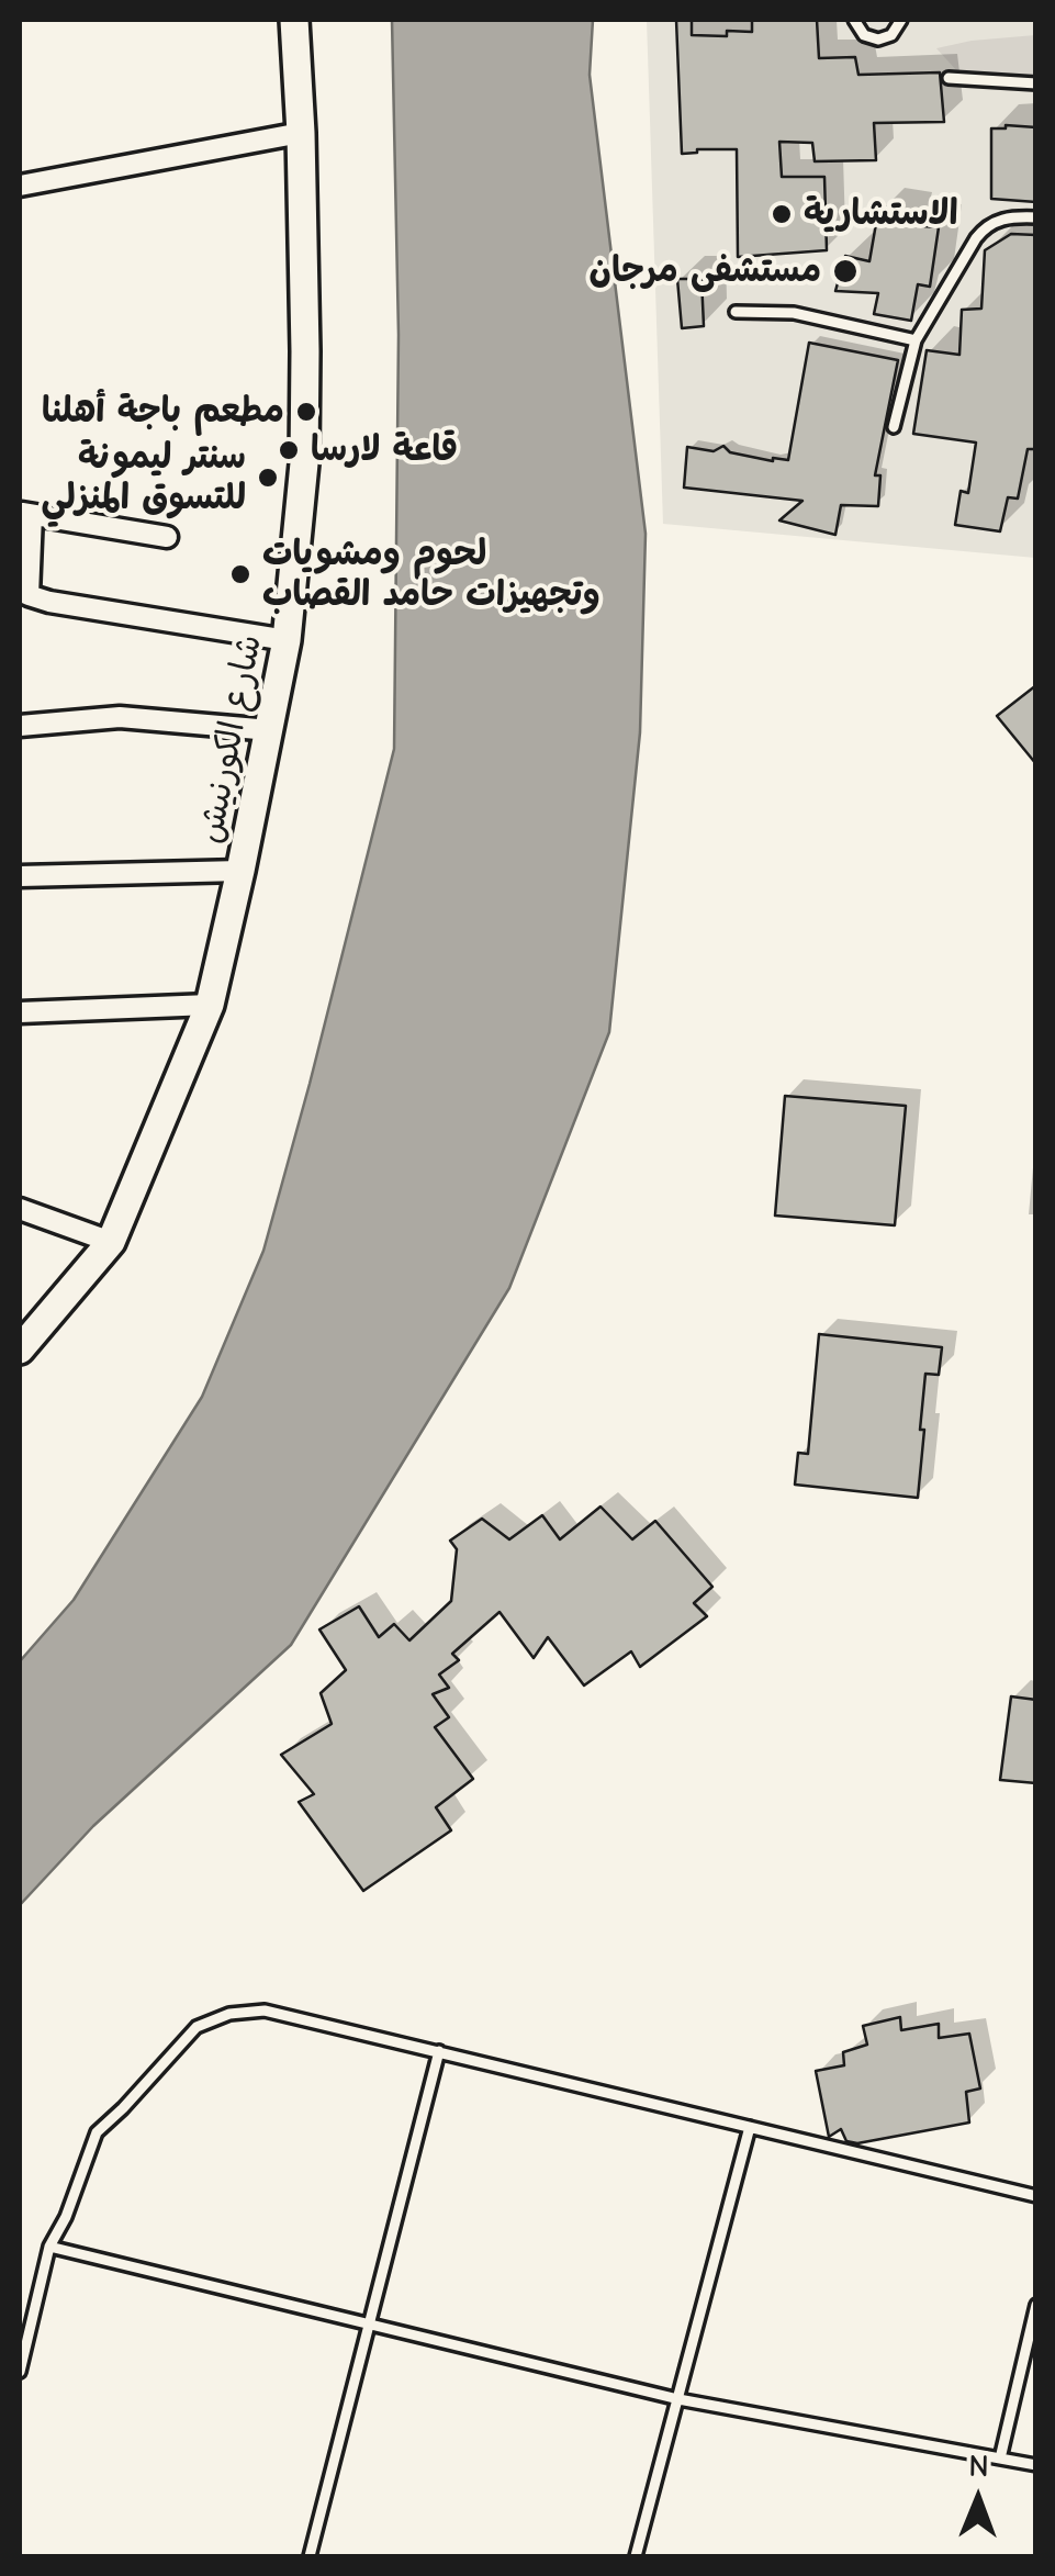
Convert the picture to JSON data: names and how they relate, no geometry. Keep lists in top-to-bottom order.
{
  "streets": {
    "street": ["شارع الكورنيش"]
  },
  "places": [
    "الاستشارية",
    "مستشفى مرجان",
    "مطعم باجة أهلنا",
    "قاعة لارسا",
    "سنتر ليمونة للتسوق المنزلي",
    "لحوم ومشويات وتجهيزات حامد القصاب"
  ],
  "north": "top"
}
